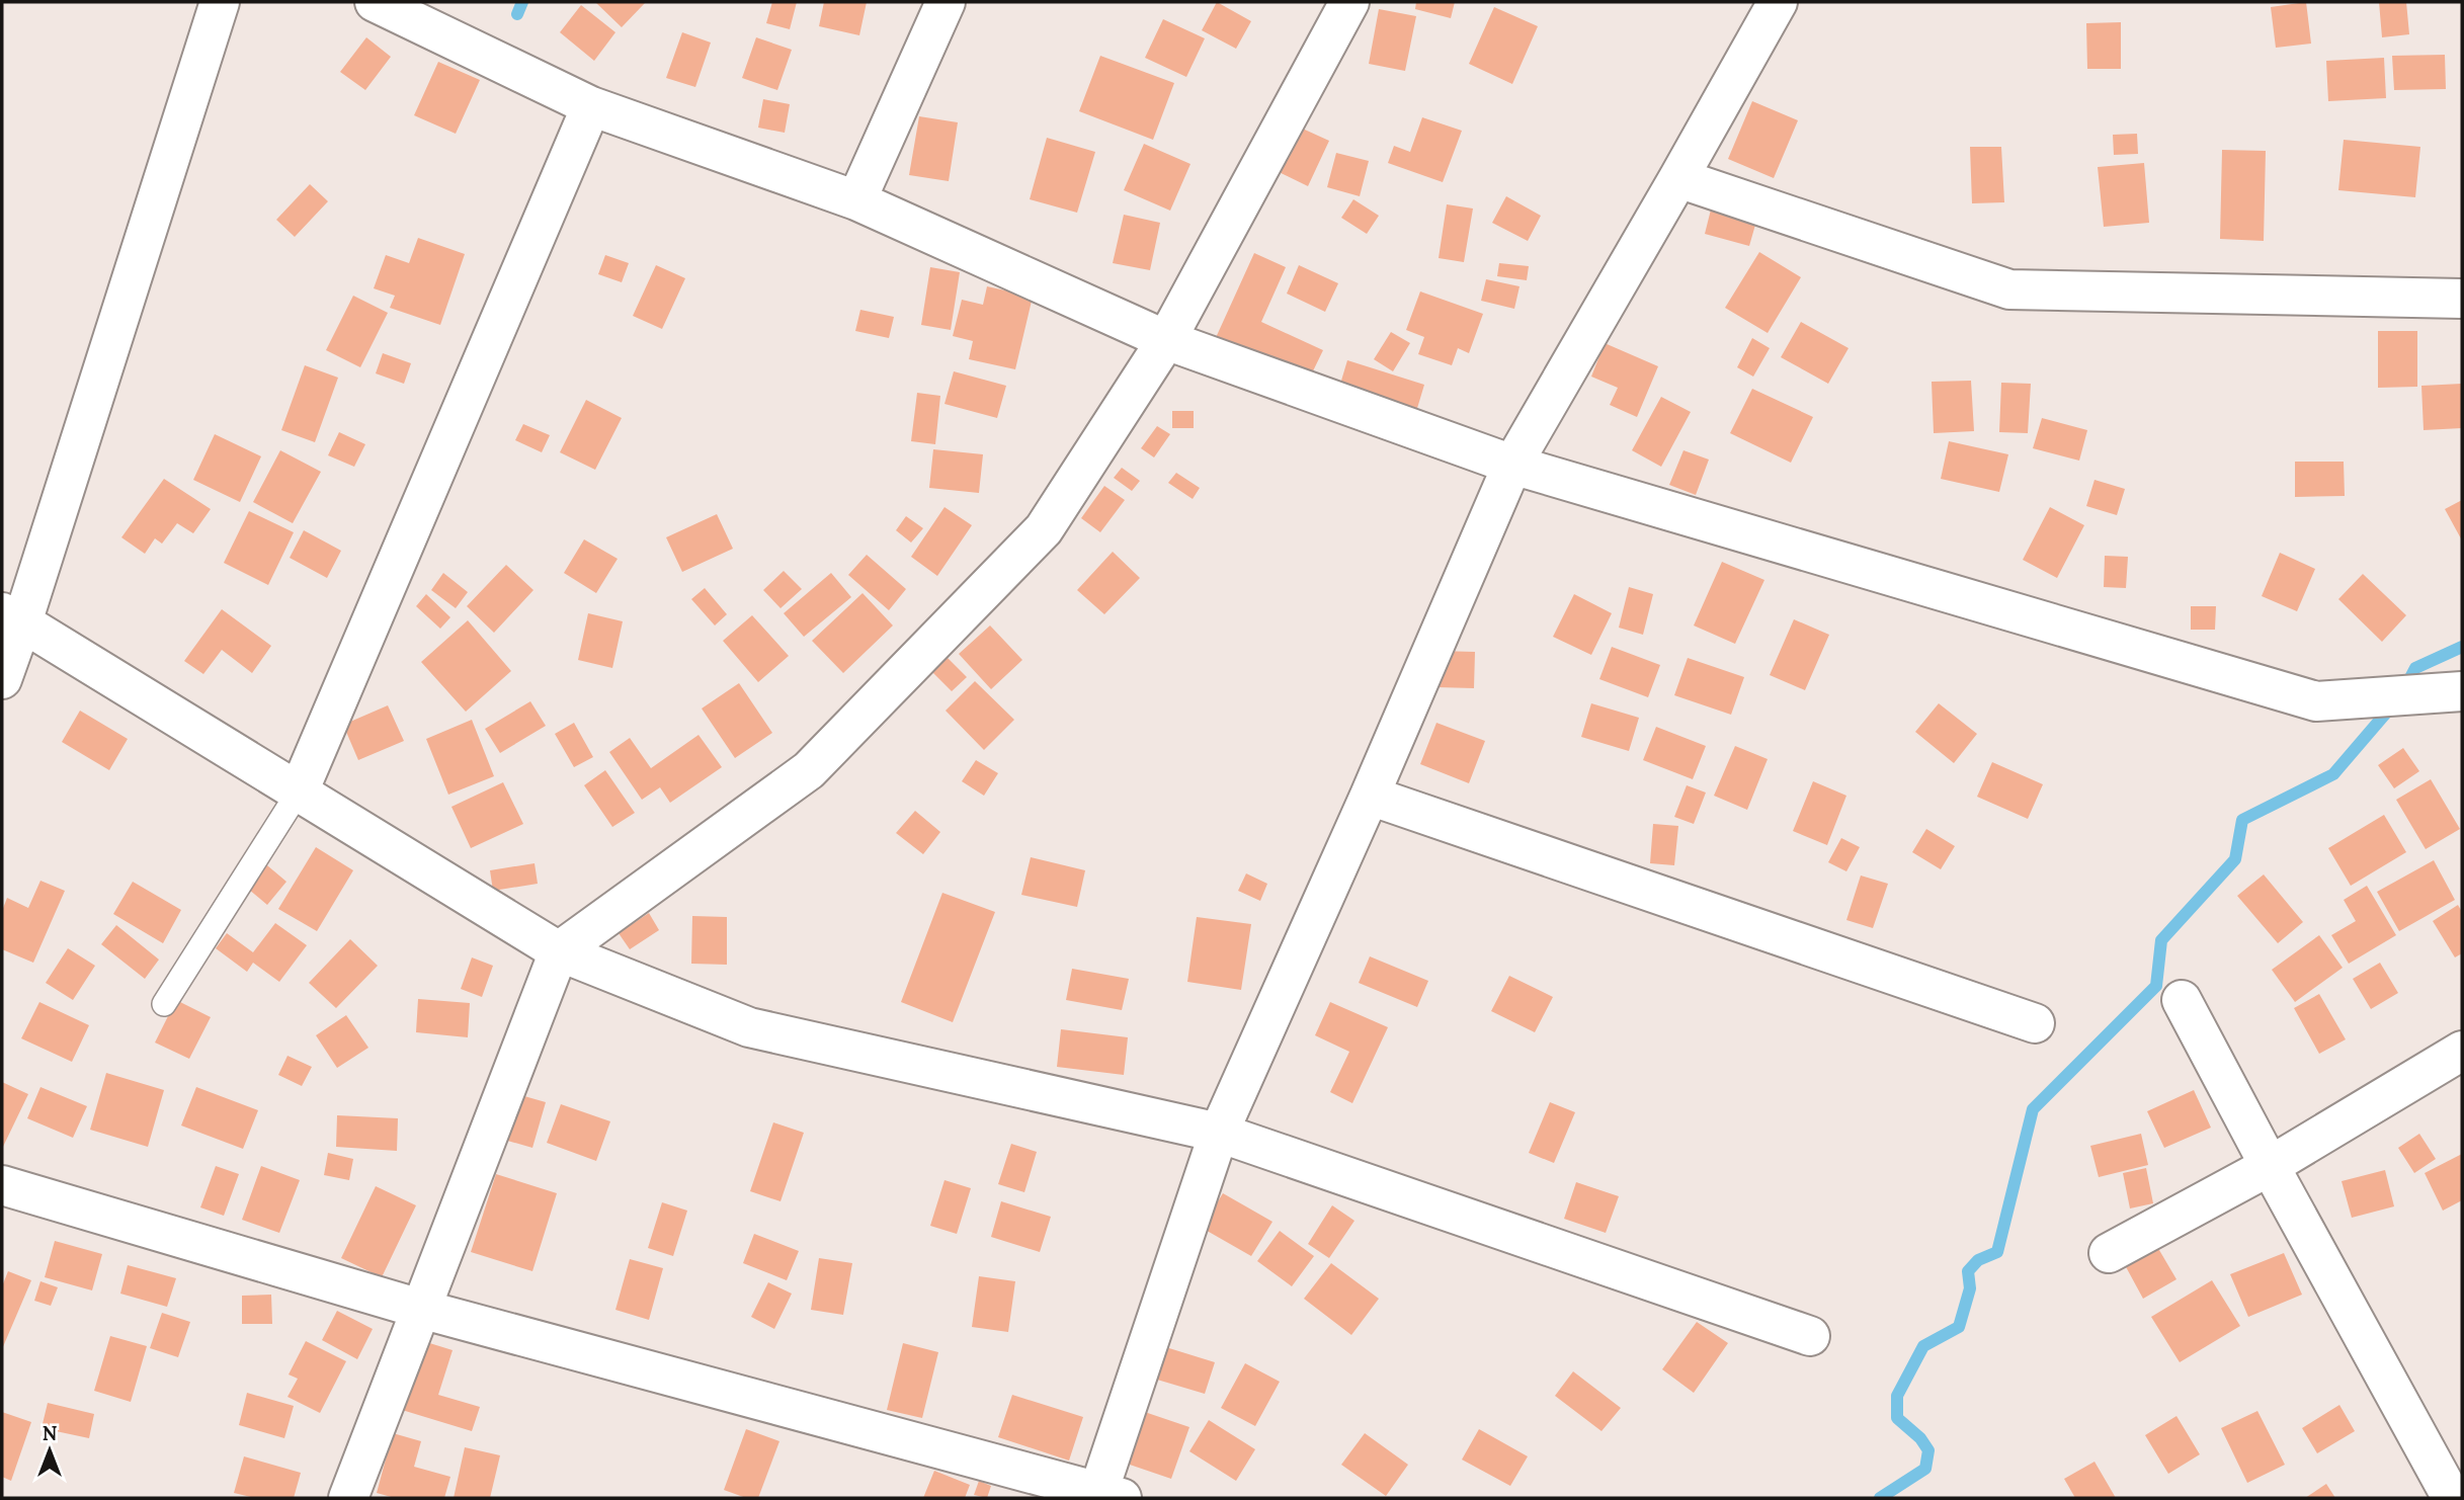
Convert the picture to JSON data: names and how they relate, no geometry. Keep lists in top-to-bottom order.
{
  "north": "top"
}
